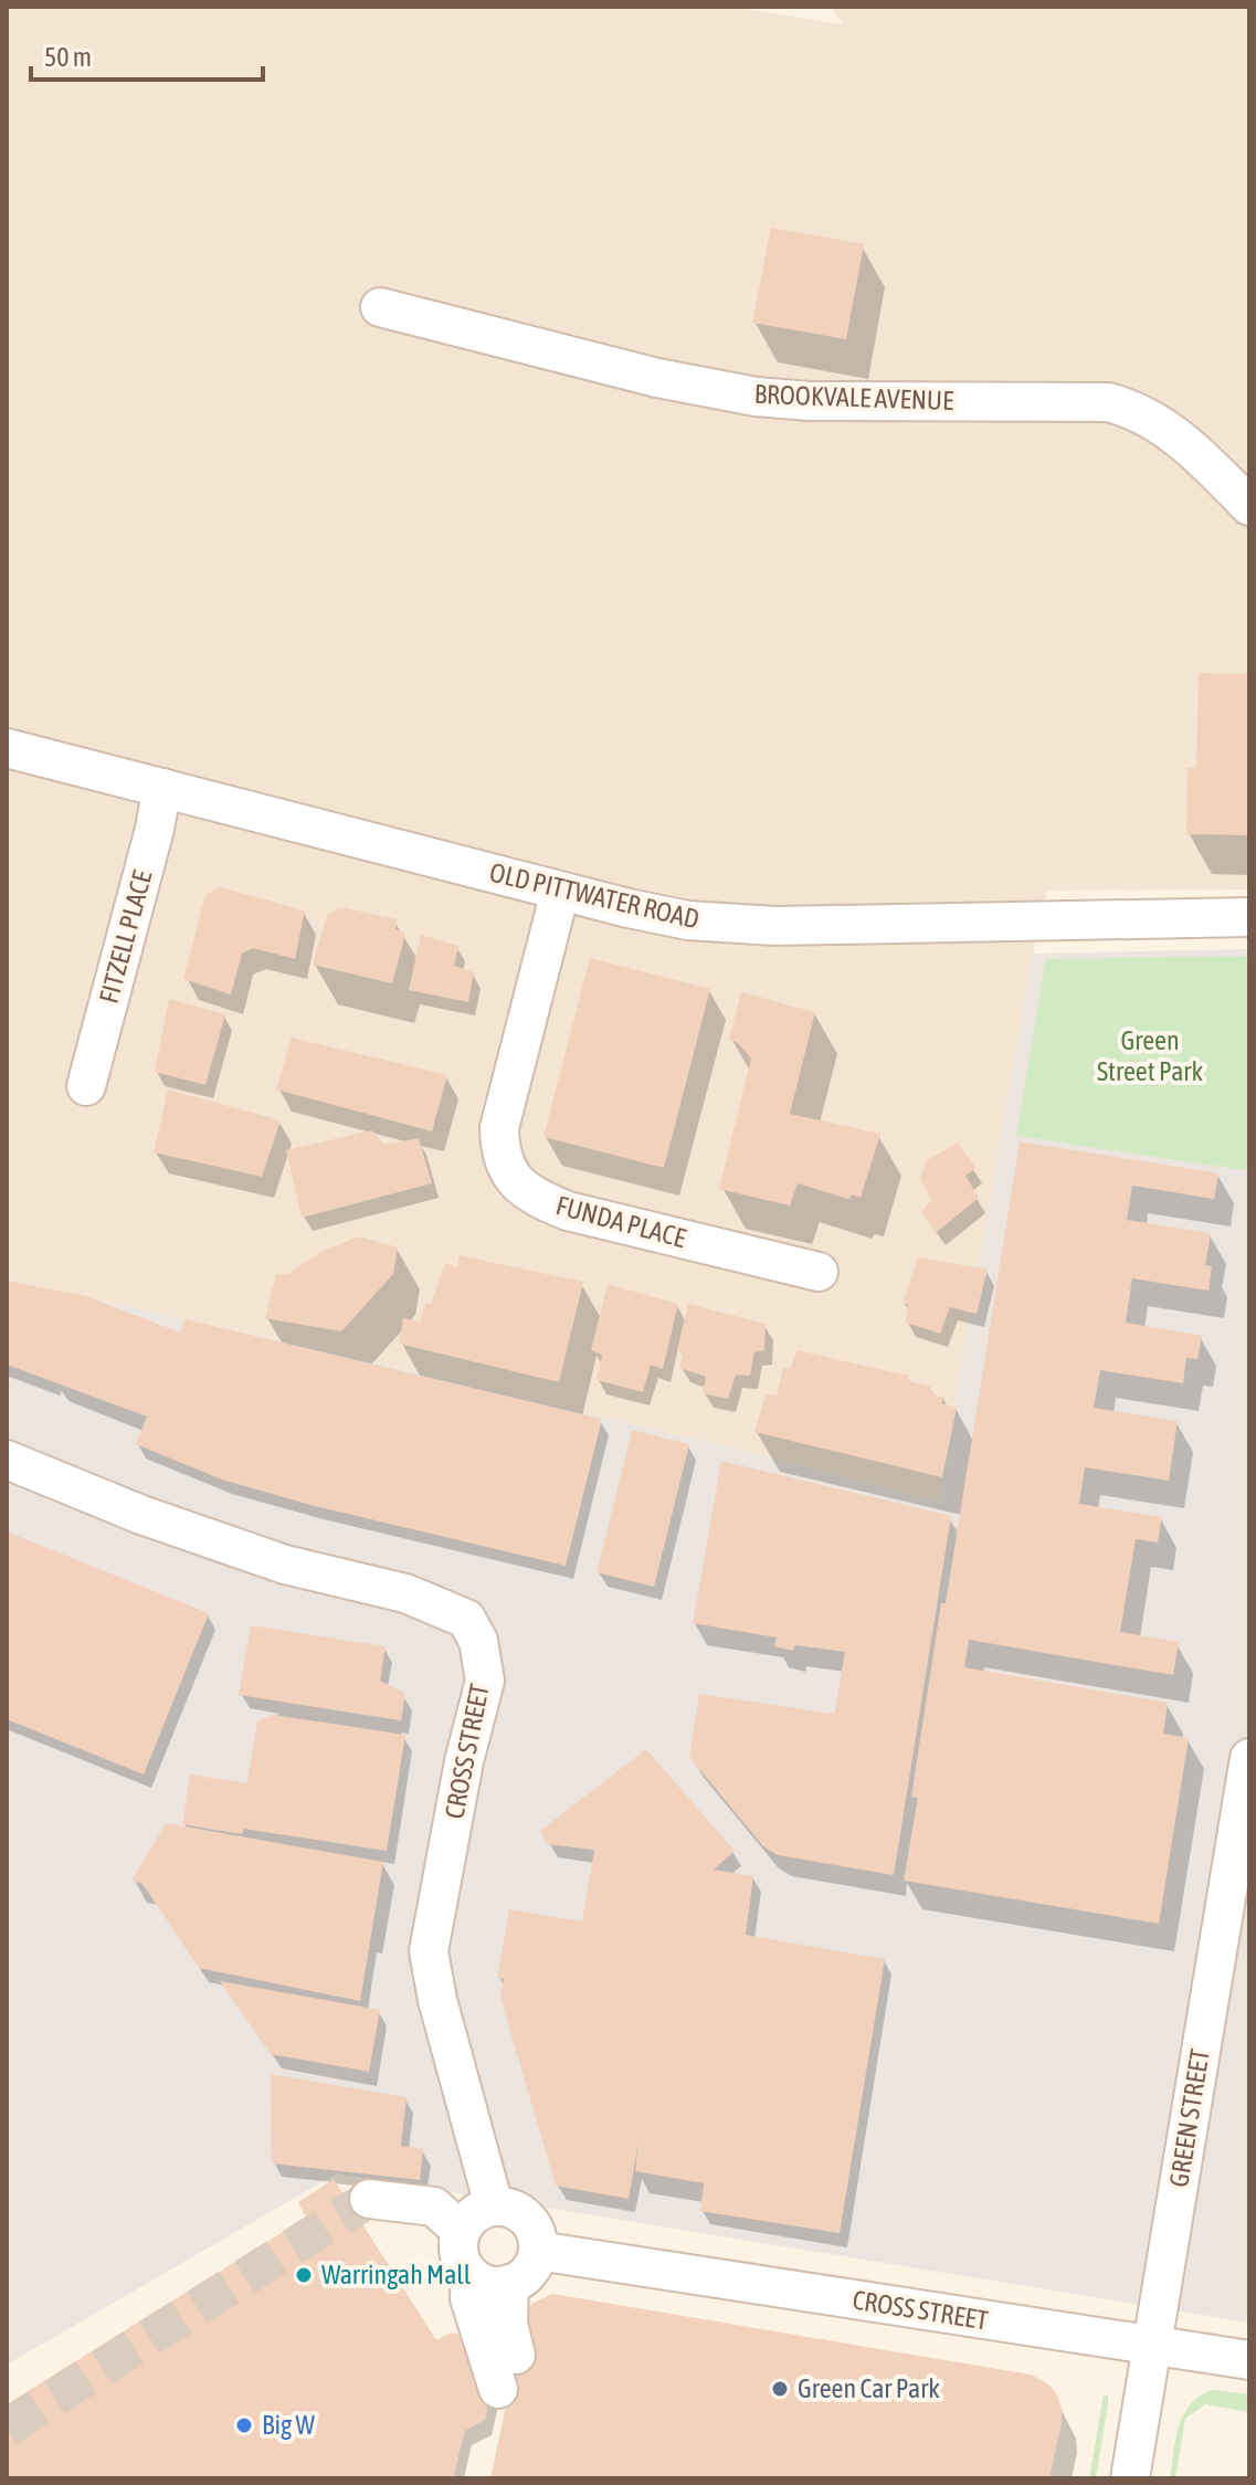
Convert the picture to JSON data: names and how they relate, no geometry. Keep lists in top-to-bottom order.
{
  "streets": {
    "street": [
      "BROOKVALE AVENUE",
      "OLD PITTWATER ROAD",
      "FITZELL PLACE",
      "FUNDA PLACE",
      "CROSS STREET",
      "GREEN STREET"
    ]
  },
  "crossings": [
    ["OLD PITTWATER ROAD", "FITZELL PLACE"],
    ["OLD PITTWATER ROAD", "FUNDA PLACE"],
    ["CROSS STREET", "GREEN STREET"]
  ],
  "parks": ["Green Street Park"],
  "places": ["Warringah Mall", "Green Car Park", "Big W"],
  "scale_bar": "50 m"
}
